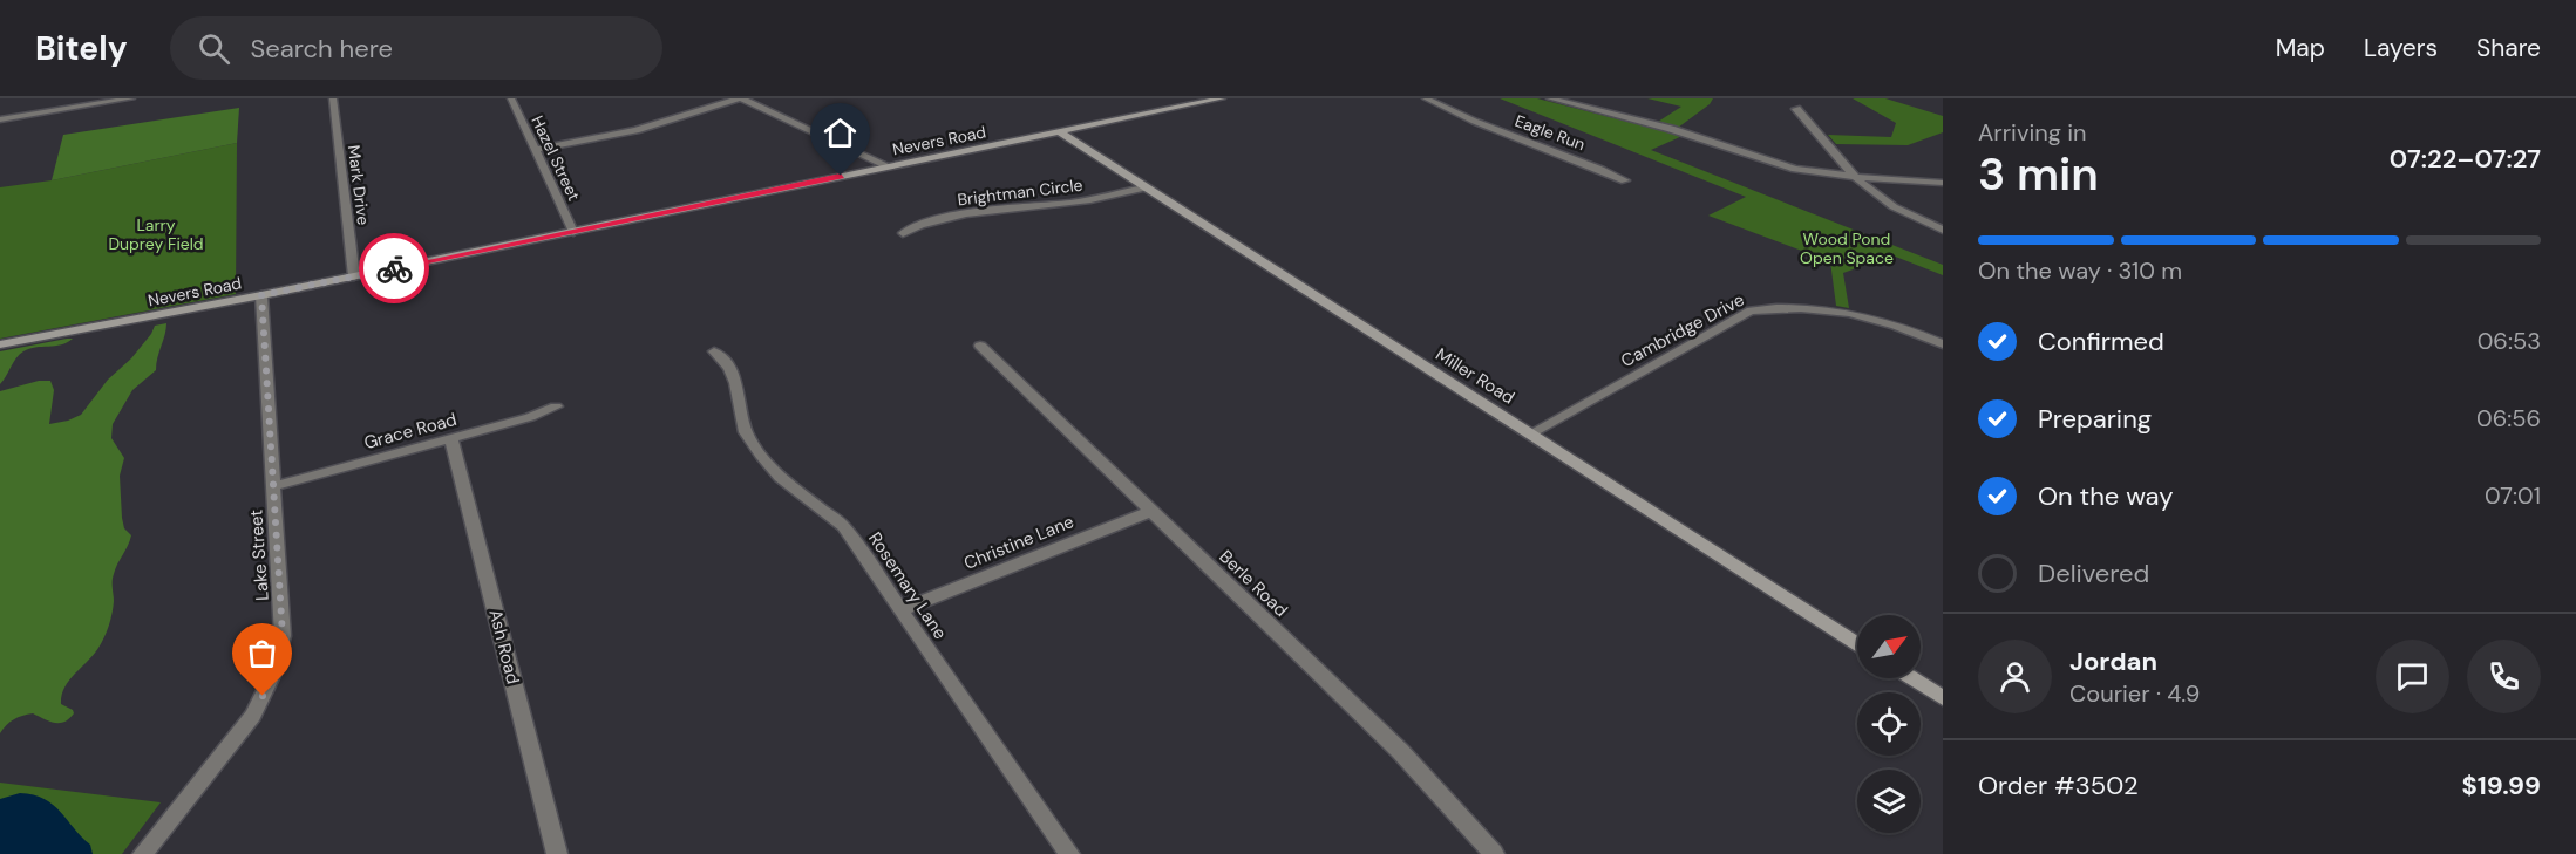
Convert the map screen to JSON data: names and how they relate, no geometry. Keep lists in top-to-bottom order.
{
  "streets": {
    "street": [
      "Eagle Run",
      "Nevers Road",
      "Hazel Street",
      "Mark Drive",
      "Brightman Circle",
      "Cambridge Drive",
      "Miller Road",
      "Grace Road",
      "Christine Lane",
      "Lake Street",
      "Berle Road",
      "Rosemary Lane",
      "Ash Road"
    ]
  },
  "crossings": [
    ["Nevers Road", "Hazel Street"],
    ["Nevers Road", "Mark Drive"],
    ["Nevers Road", "Miller Road"],
    ["Nevers Road", "Lake Street"],
    ["Brightman Circle", "Miller Road"],
    ["Cambridge Drive", "Miller Road"],
    ["Grace Road", "Lake Street"],
    ["Grace Road", "Ash Road"],
    ["Christine Lane", "Berle Road"],
    ["Christine Lane", "Rosemary Lane"]
  ],
  "parks": ["Larry Duprey Field", "Wood Pond Open Space"],
  "north": "top right",
  "page": {
    "header": "Bitely",
    "search": "Search here",
    "nav": ["Map", "Layers", "Share"],
    "heading": ["3 min", "Arriving in", "07:22–07:27"],
    "panel": [
      "Jordan",
      "Courier · 4.9",
      "Order #3502",
      "$19.99"
    ],
    "bar": "On the way · 310 m",
    "list": [
      ["Confirmed", "06:53"],
      ["Preparing", "06:56"],
      ["On the way", "07:01"],
      "Delivered"
    ]
  }
}
